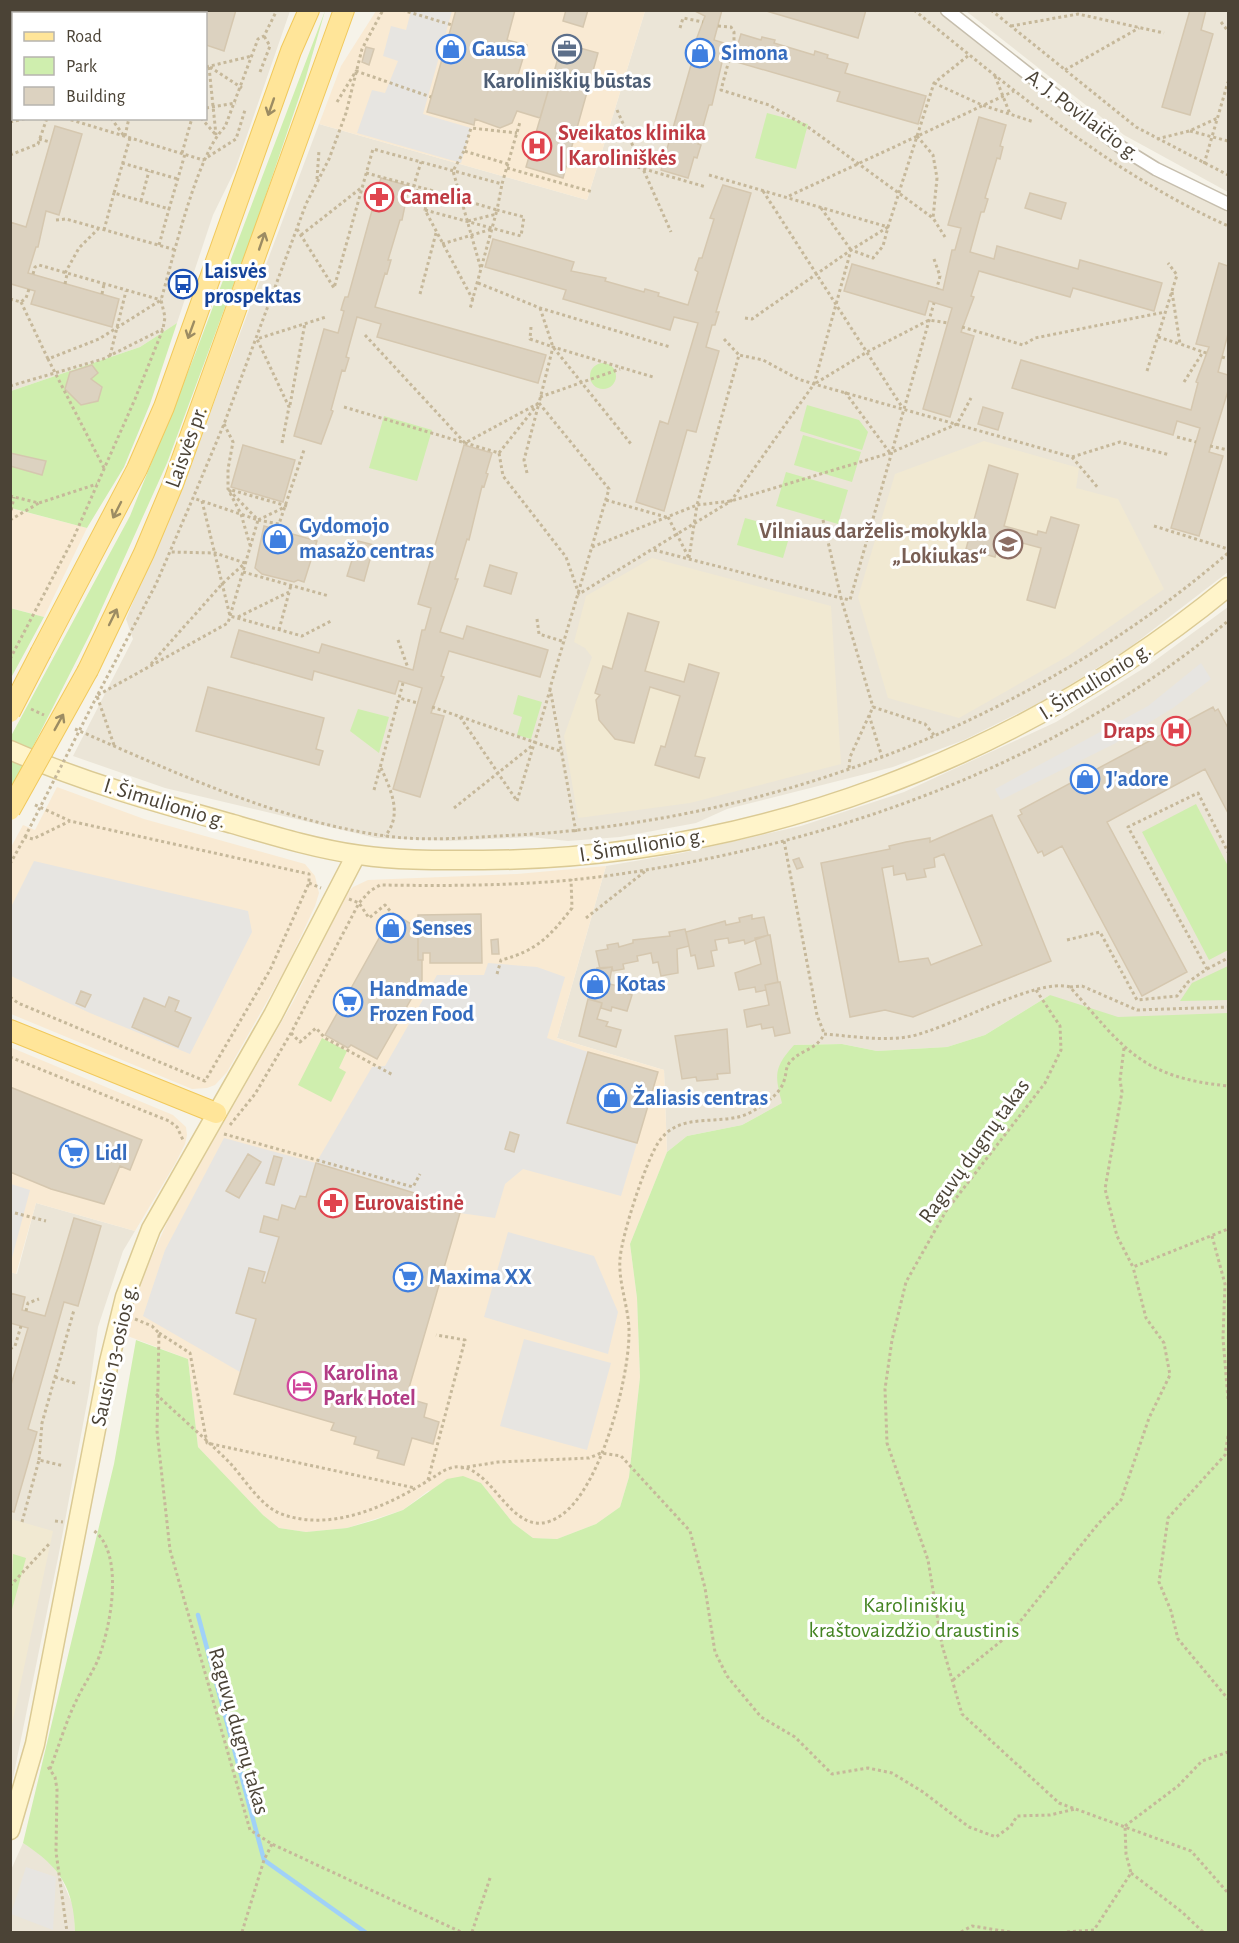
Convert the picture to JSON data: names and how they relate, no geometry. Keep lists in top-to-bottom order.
{
  "streets": {
    "main road": ["Laisvės pr."],
    "street": ["A. J. Povilaičio g.", "I. Šimulionio g.", "Sausio 13-osios g."],
    "path": ["Raguvų dugnų takas"]
  },
  "crossings": [
    ["I. Šimulionio g.", "Sausio 13-osios g."]
  ],
  "parks": ["Karoliniškių kraštovaizdžio draustinis"],
  "places": {
    "shop": [
      "Gausa",
      "Simona",
      "Gydomojo masažo centras",
      "J'adore",
      "Senses",
      "Kotas",
      "Žaliasis centras"
    ],
    "office": ["Karoliniškių būstas"],
    "hospital": ["Sveikatos klinika | Karoliniškės", "Draps"],
    "pharmacy": ["Camelia", "Eurovaistinė"],
    "bus stop": ["Laisvės prospektas"],
    "school or university": ["Vilniaus darželis-mokykla „Lokiukas“"],
    "supermarket": ["Handmade Frozen Food", "Lidl", "Maxima XX"],
    "hotel": ["Karolina Park Hotel"]
  },
  "legend": ["Road", "Park", "Building"]
}
